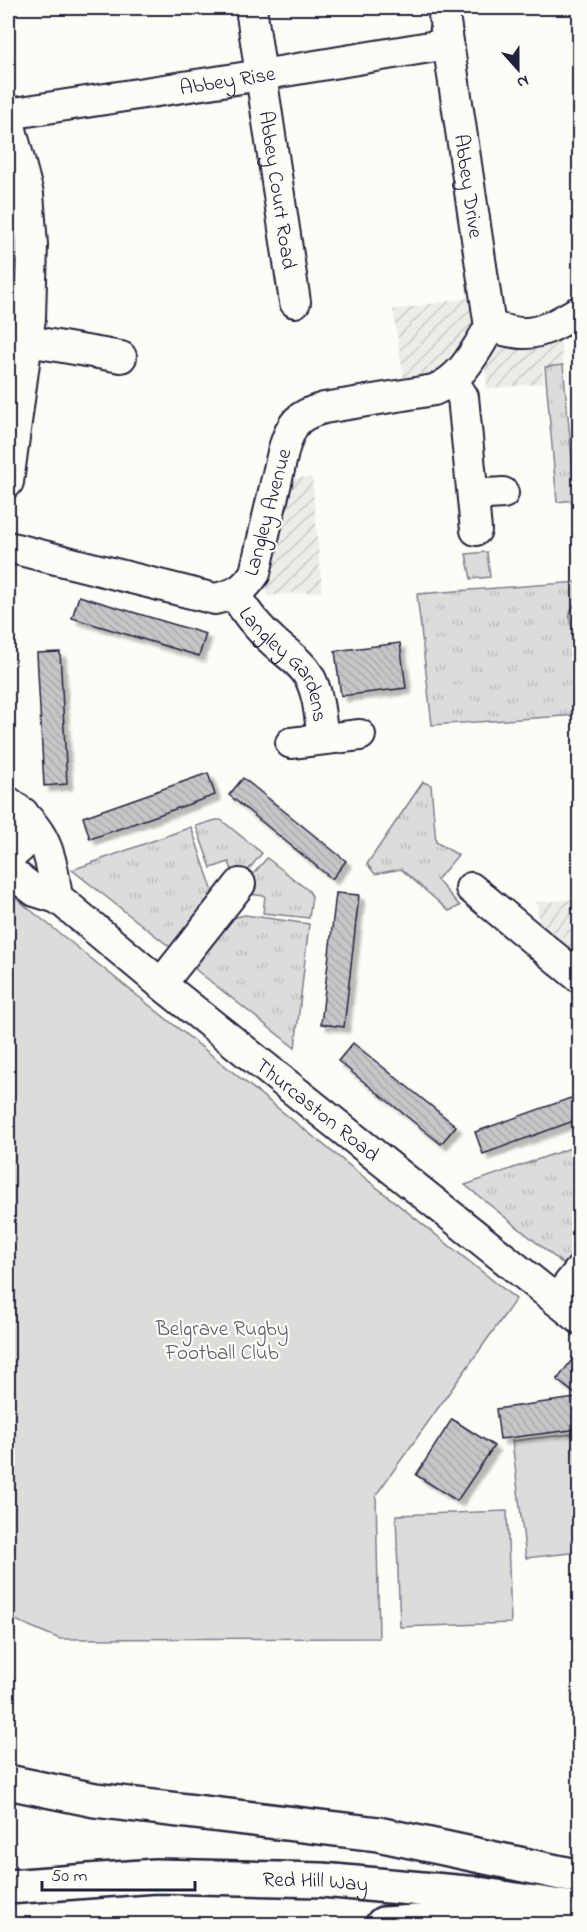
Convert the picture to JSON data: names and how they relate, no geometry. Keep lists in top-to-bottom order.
{
  "streets": {
    "highway": ["Red Hill Way"],
    "street": [
      "Abbey Rise",
      "Abbey Drive",
      "Abbey Court Road",
      "Langley Avenue",
      "Langley Gardens",
      "Thurcaston Road"
    ]
  },
  "crossings": [
    ["Abbey Rise", "Abbey Drive"],
    ["Abbey Rise", "Abbey Court Road"],
    ["Langley Avenue", "Langley Gardens"]
  ],
  "parks": ["Belgrave Rugby Football Club"],
  "scale_bar": "50 m",
  "north": "bottom"
}
